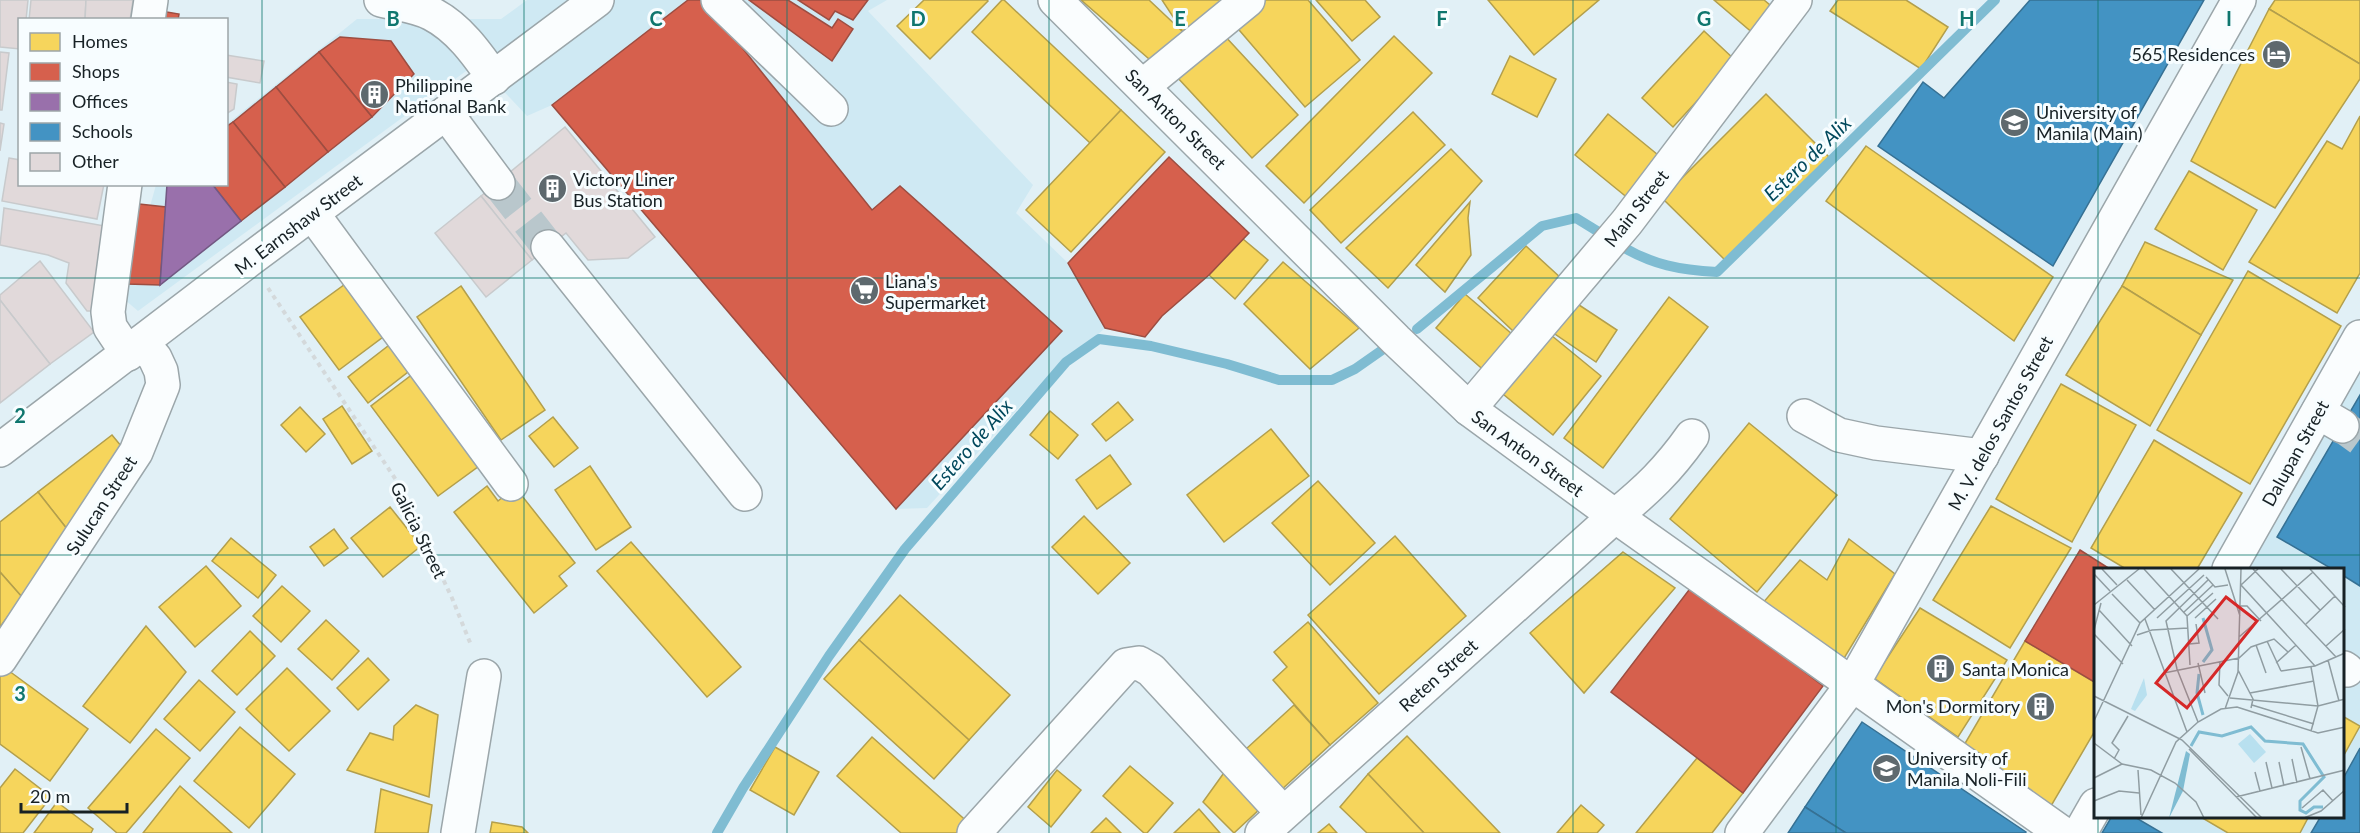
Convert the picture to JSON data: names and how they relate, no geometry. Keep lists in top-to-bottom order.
{
  "streets": {
    "street": [
      "San Anton Street",
      "Main Street",
      "M. Earnshaw Street",
      "M. V. delos Santos Street",
      "Dalupan Street",
      "Sulucan Street",
      "Reten Street"
    ],
    "path": ["Galicia Street"]
  },
  "crossings": [
    ["San Anton Street", "Main Street"],
    ["San Anton Street", "M. V. delos Santos Street"],
    ["San Anton Street", "Reten Street"],
    ["M. Earnshaw Street", "Sulucan Street"],
    ["M. Earnshaw Street", "Galicia Street"]
  ],
  "water": ["Estero de Alix"],
  "places": {
    "hotel": ["565 Residences"],
    "building": [
      "Philippine National Bank",
      "Victory Liner Bus Station",
      "Santa Monica",
      "Mon's Dormitory"
    ],
    "school or university": ["University of Manila (Main)", "University of Manila Noli-Fili"],
    "supermarket": ["Liana's Supermarket"]
  },
  "legend": [
    "Homes",
    "Shops",
    "Offices",
    "Schools",
    "Other"
  ],
  "scale_bar": "20 m",
  "grid": {
    "columns": [
      "B",
      "C",
      "D",
      "E",
      "F",
      "G",
      "H",
      "I"
    ],
    "rows": ["2", "3"]
  }
}
